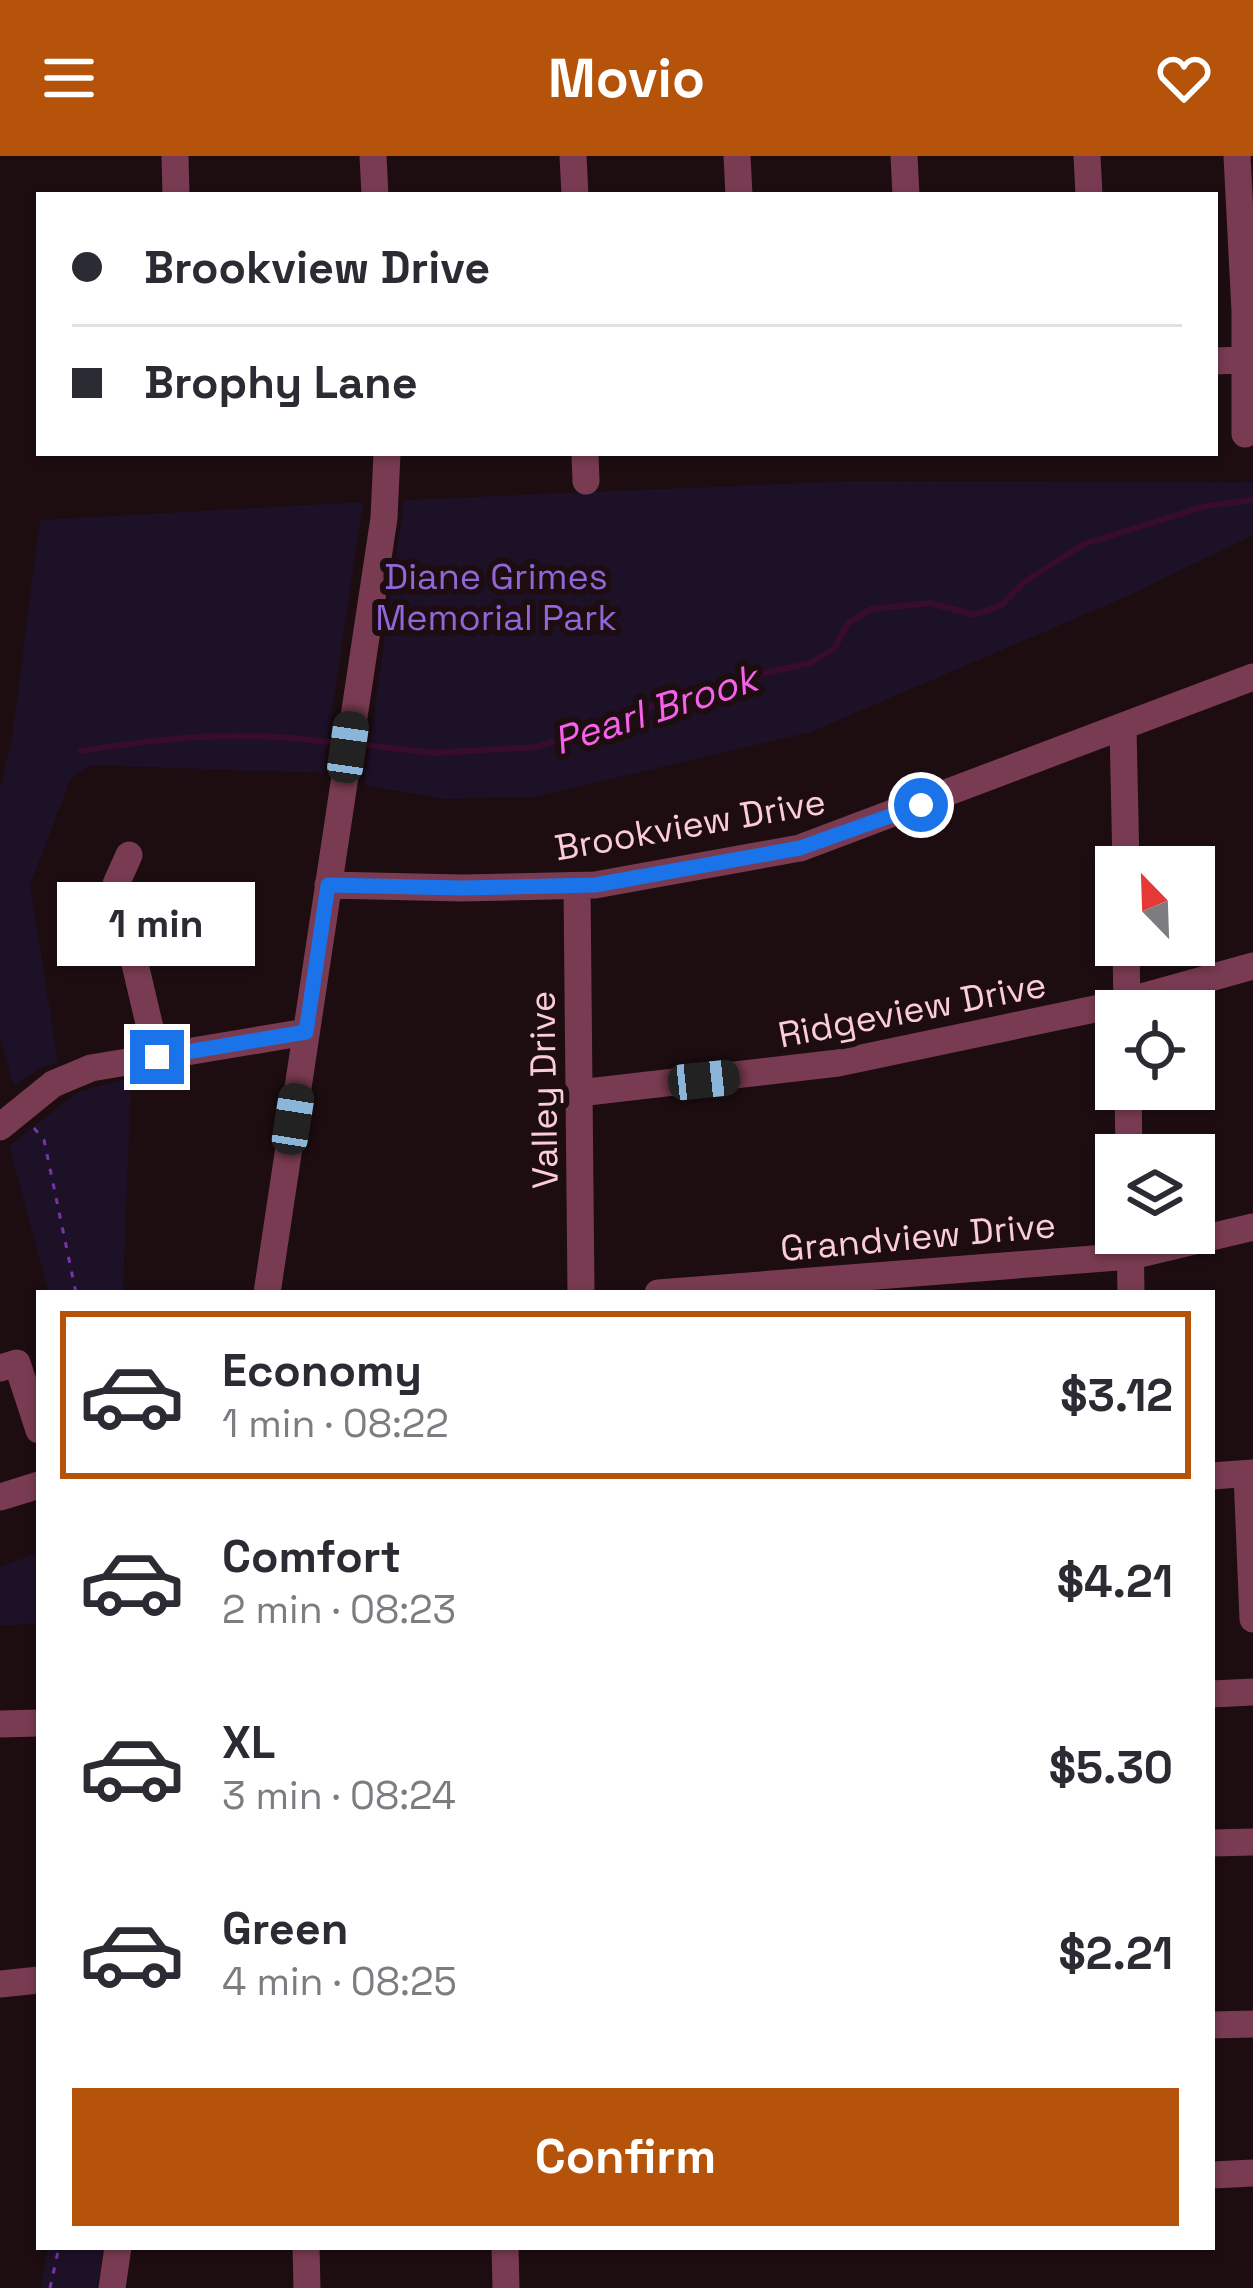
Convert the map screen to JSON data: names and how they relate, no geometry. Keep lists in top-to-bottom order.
{
  "streets": {
    "street": [
      "Brookview Drive",
      "Ridgeview Drive",
      "Valley Drive",
      "Grandview Drive"
    ]
  },
  "crossings": [
    ["Brookview Drive", "Valley Drive"],
    ["Ridgeview Drive", "Valley Drive"]
  ],
  "water": ["Pearl Brook"],
  "parks": ["Diane Grimes Memorial Park"],
  "north": "top left",
  "page": {
    "header": "Movio",
    "banner": ["Brookview Drive", "Brophy Lane"],
    "bubble": "1 min",
    "list": [
      {
        "name": "Economy",
        "note": "1 min · 08:22",
        "value": "$3.12"
      },
      {
        "name": "Comfort",
        "note": "2 min · 08:23",
        "value": "$4.21"
      },
      {
        "name": "XL",
        "note": "3 min · 08:24",
        "value": "$5.30"
      },
      {
        "name": "Green",
        "note": "4 min · 08:25",
        "value": "$2.21"
      }
    ],
    "buttons": "Confirm"
  }
}
